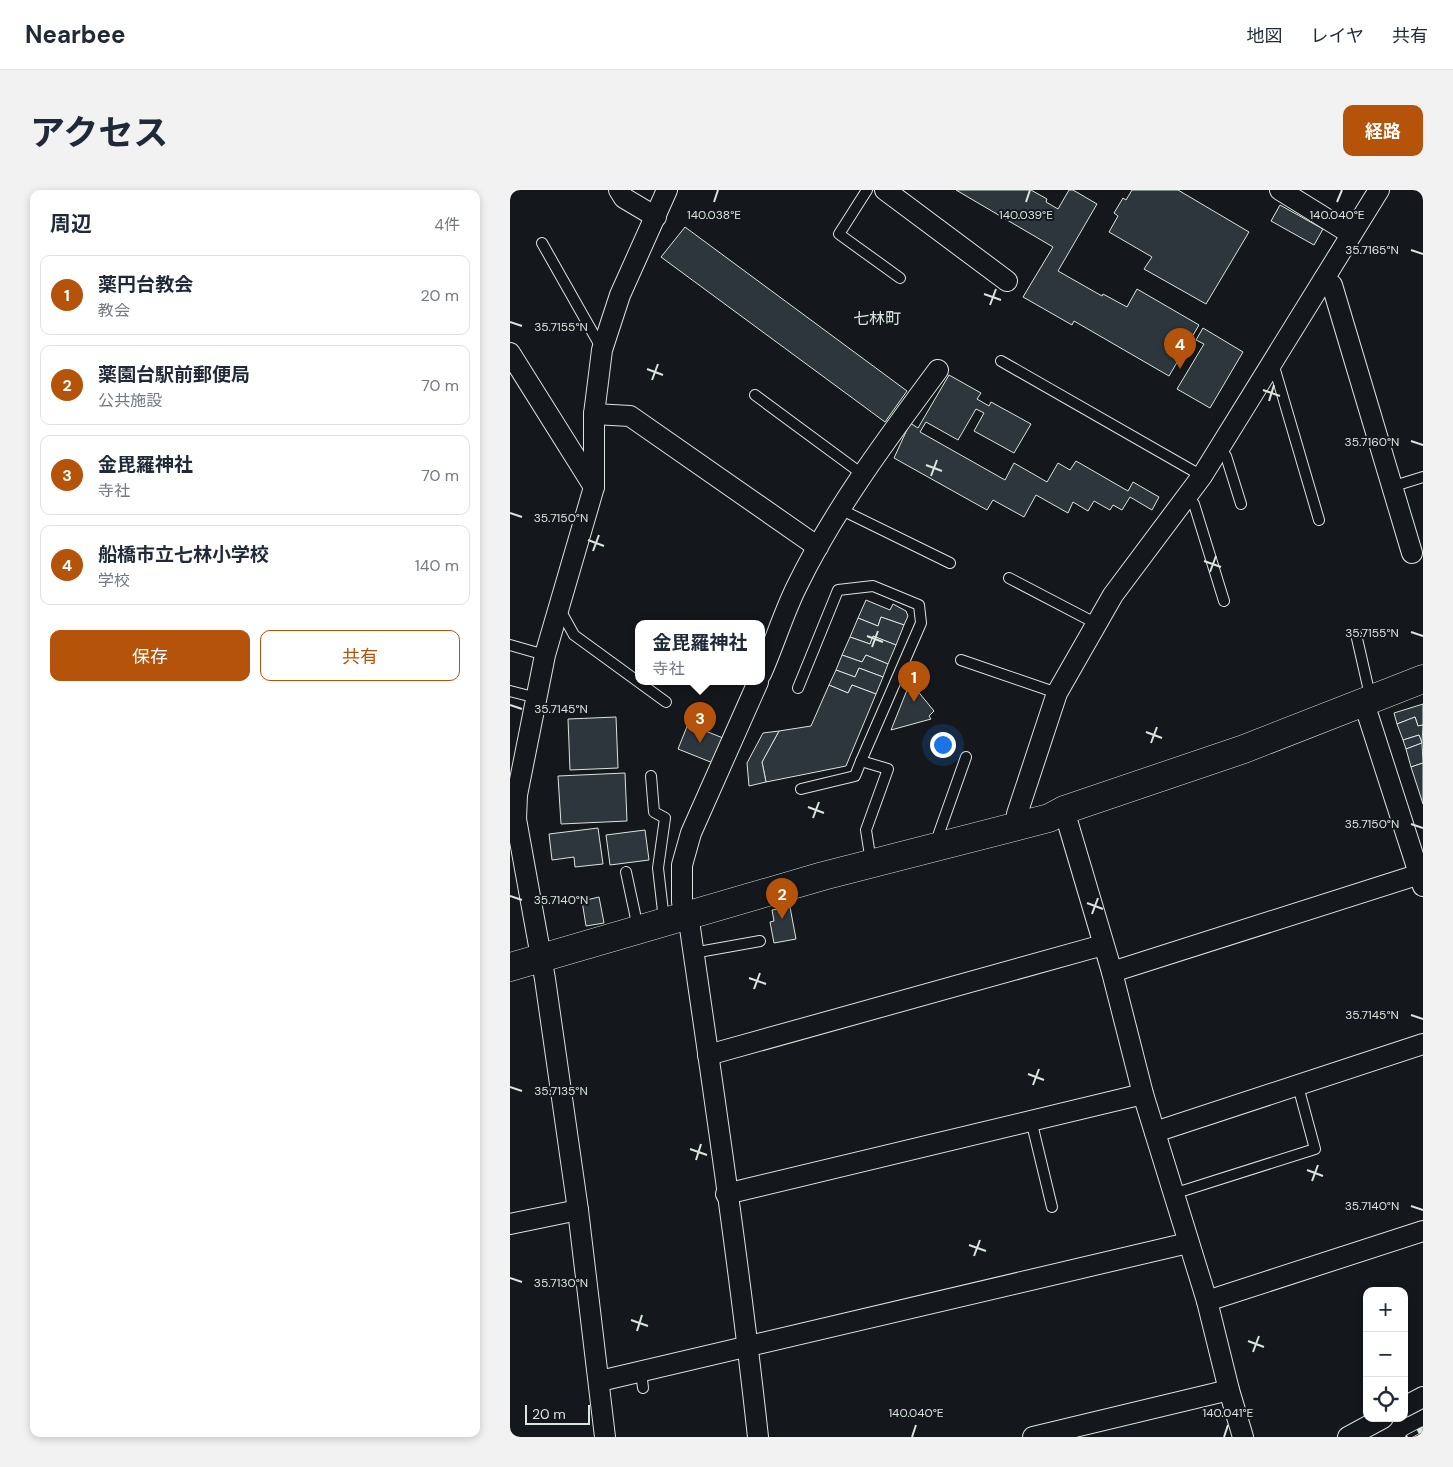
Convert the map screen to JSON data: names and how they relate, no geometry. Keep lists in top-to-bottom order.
{
  "districts": ["七林町"],
  "scale_bar": "20 m",
  "page": {
    "header": "Nearbee",
    "nav": ["地図", "レイヤ", "共有"],
    "title": "アクセス",
    "buttons": [
      "経路",
      ["保存", "共有"]
    ],
    "heading": ["周辺", "4件"],
    "list": [
      {
        "mark": "1",
        "name": "薬円台教会",
        "note": "教会",
        "value": "20 m"
      },
      {
        "mark": "2",
        "name": "薬園台駅前郵便局",
        "note": "公共施設",
        "value": "70 m"
      },
      {
        "mark": "3",
        "name": "金毘羅神社",
        "note": "寺社",
        "value": "70 m"
      },
      {
        "mark": "4",
        "name": "船橋市立七林小学校",
        "note": "学校",
        "value": "140 m"
      }
    ],
    "pins": [
      "4",
      "1",
      "3",
      "2"
    ],
    "popup": ["金毘羅神社", "寺社"],
    "map_buttons": ["+", "−"],
    "scale": "20 m"
  },
  "coordinates": [
    "140.038°E",
    "140.039°E",
    "140.040°E",
    "35.7165°N",
    "35.7155°N",
    "35.7160°N",
    "35.7150°N",
    "35.7145°N",
    "35.7140°N",
    "35.7135°N",
    "35.7130°N",
    "140.041°E"
  ]
}
